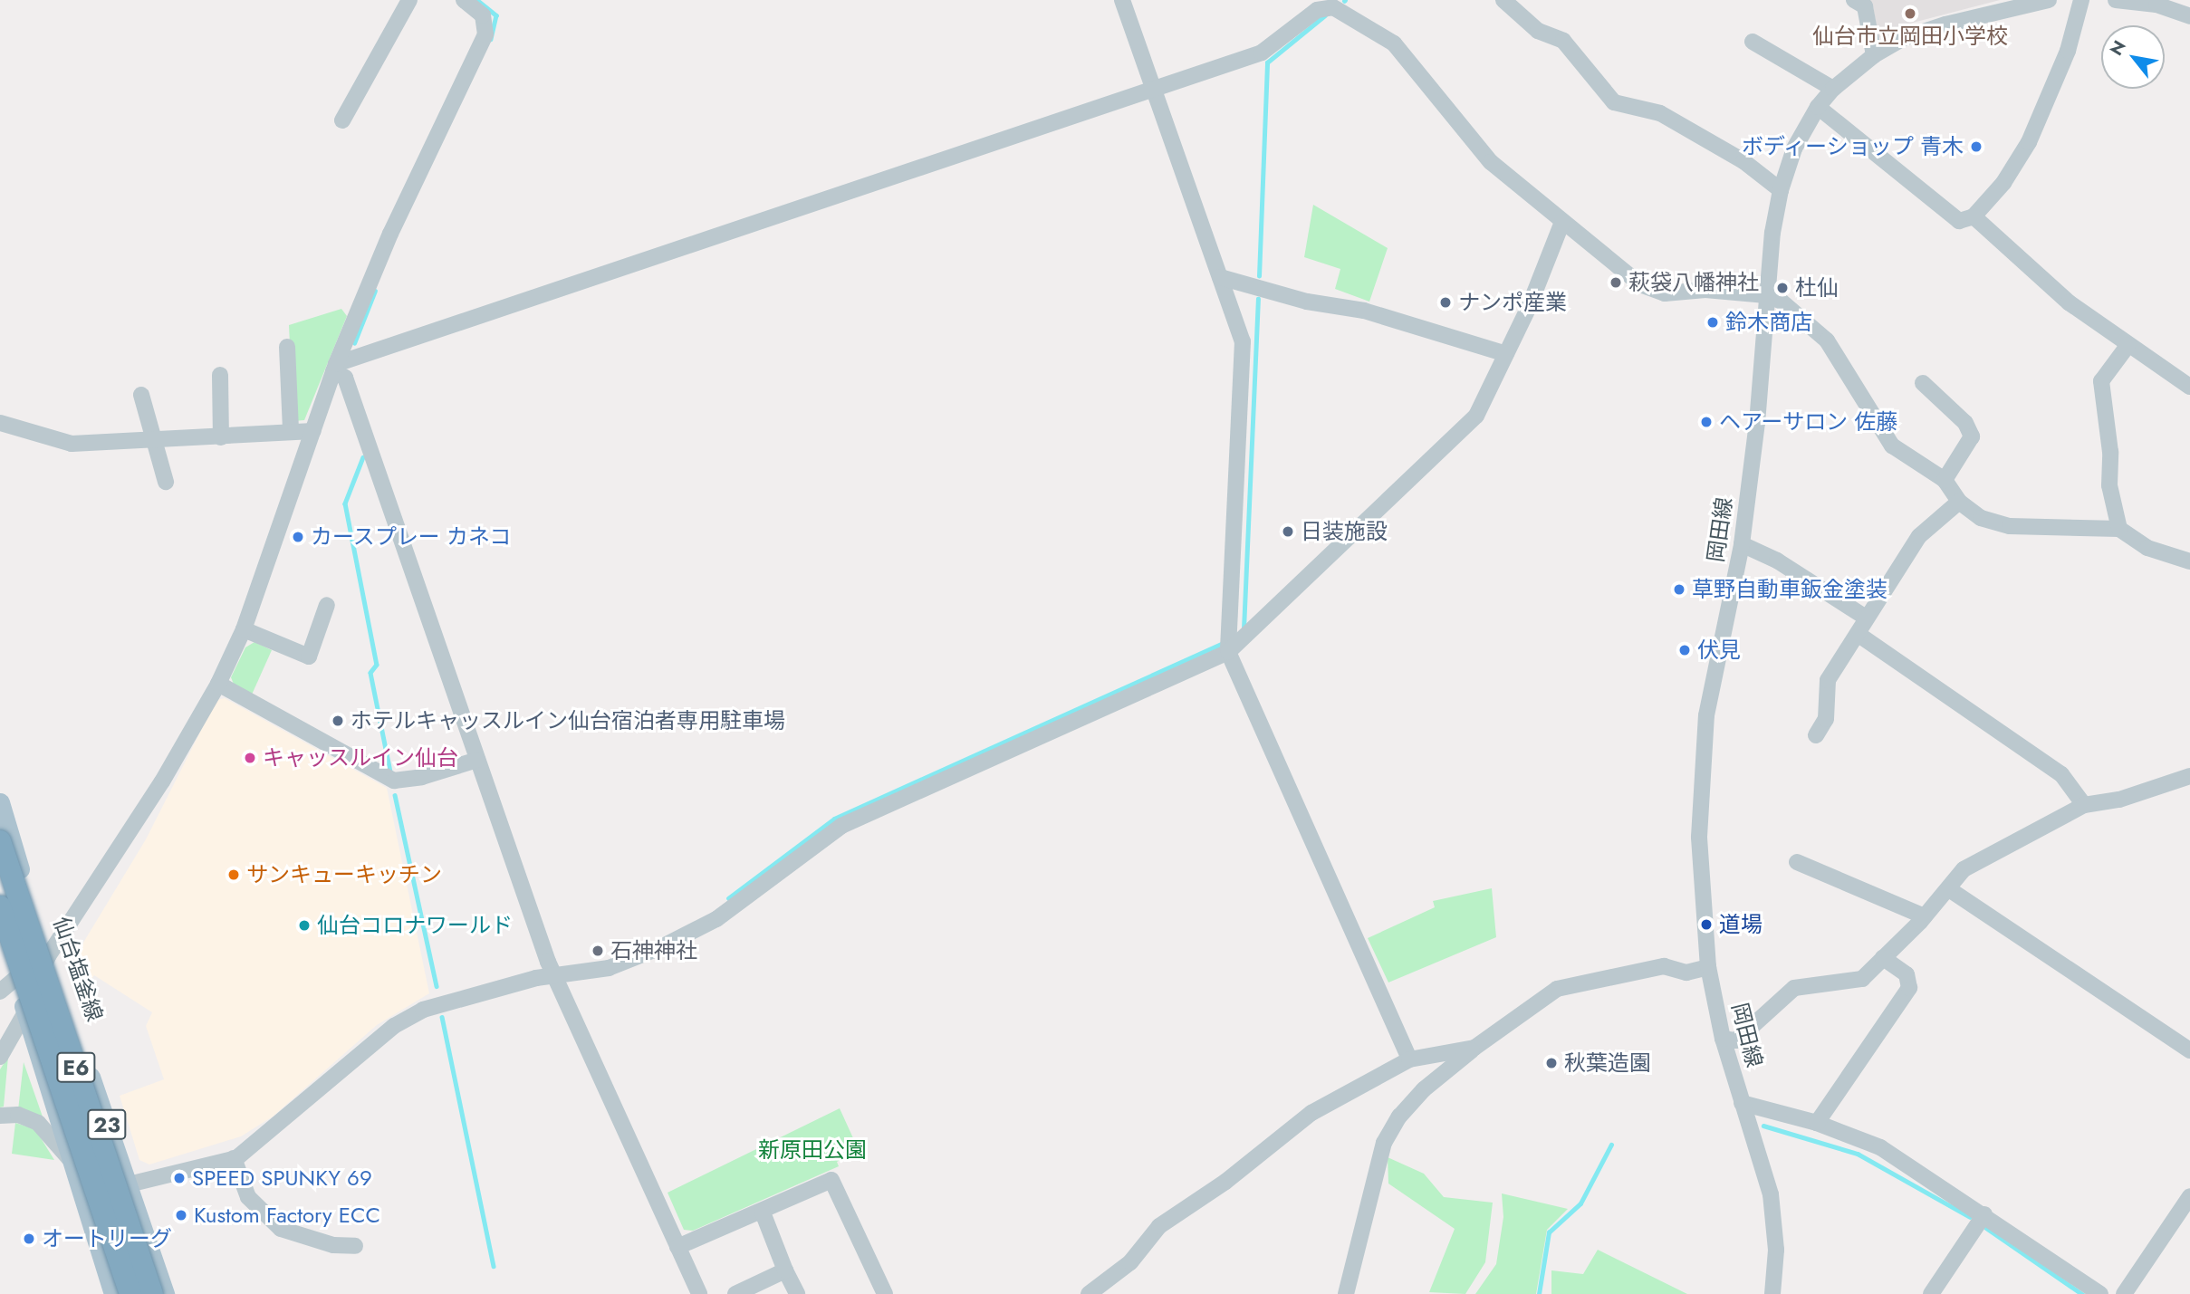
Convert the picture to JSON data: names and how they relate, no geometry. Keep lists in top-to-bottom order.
{
  "streets": {
    "highway": ["E6"],
    "main road": ["仙台塩釜線", "23"],
    "street": ["岡田線"]
  },
  "parks": ["新原田公園"],
  "places": [
    "仙台市立岡田小学校",
    "ボディーショップ 青木",
    "萩袋八幡神社",
    "杜仙",
    "ナンポ産業",
    "鈴木商店",
    "ヘアーサロン 佐藤",
    "日装施設",
    "カースプレー カネコ",
    "草野自動車鈑金塗装",
    "伏見",
    "ホテルキャッスルイン仙台宿泊者専用駐車場",
    "キャッスルイン仙台",
    "サンキューキッチン",
    "道場",
    "仙台コロナワールド",
    "石神神社",
    "秋葉造園",
    "SPEED SPUNKY 69",
    "Kustom Factory ECC",
    "オートリーグ"
  ],
  "north": "top left"
}
